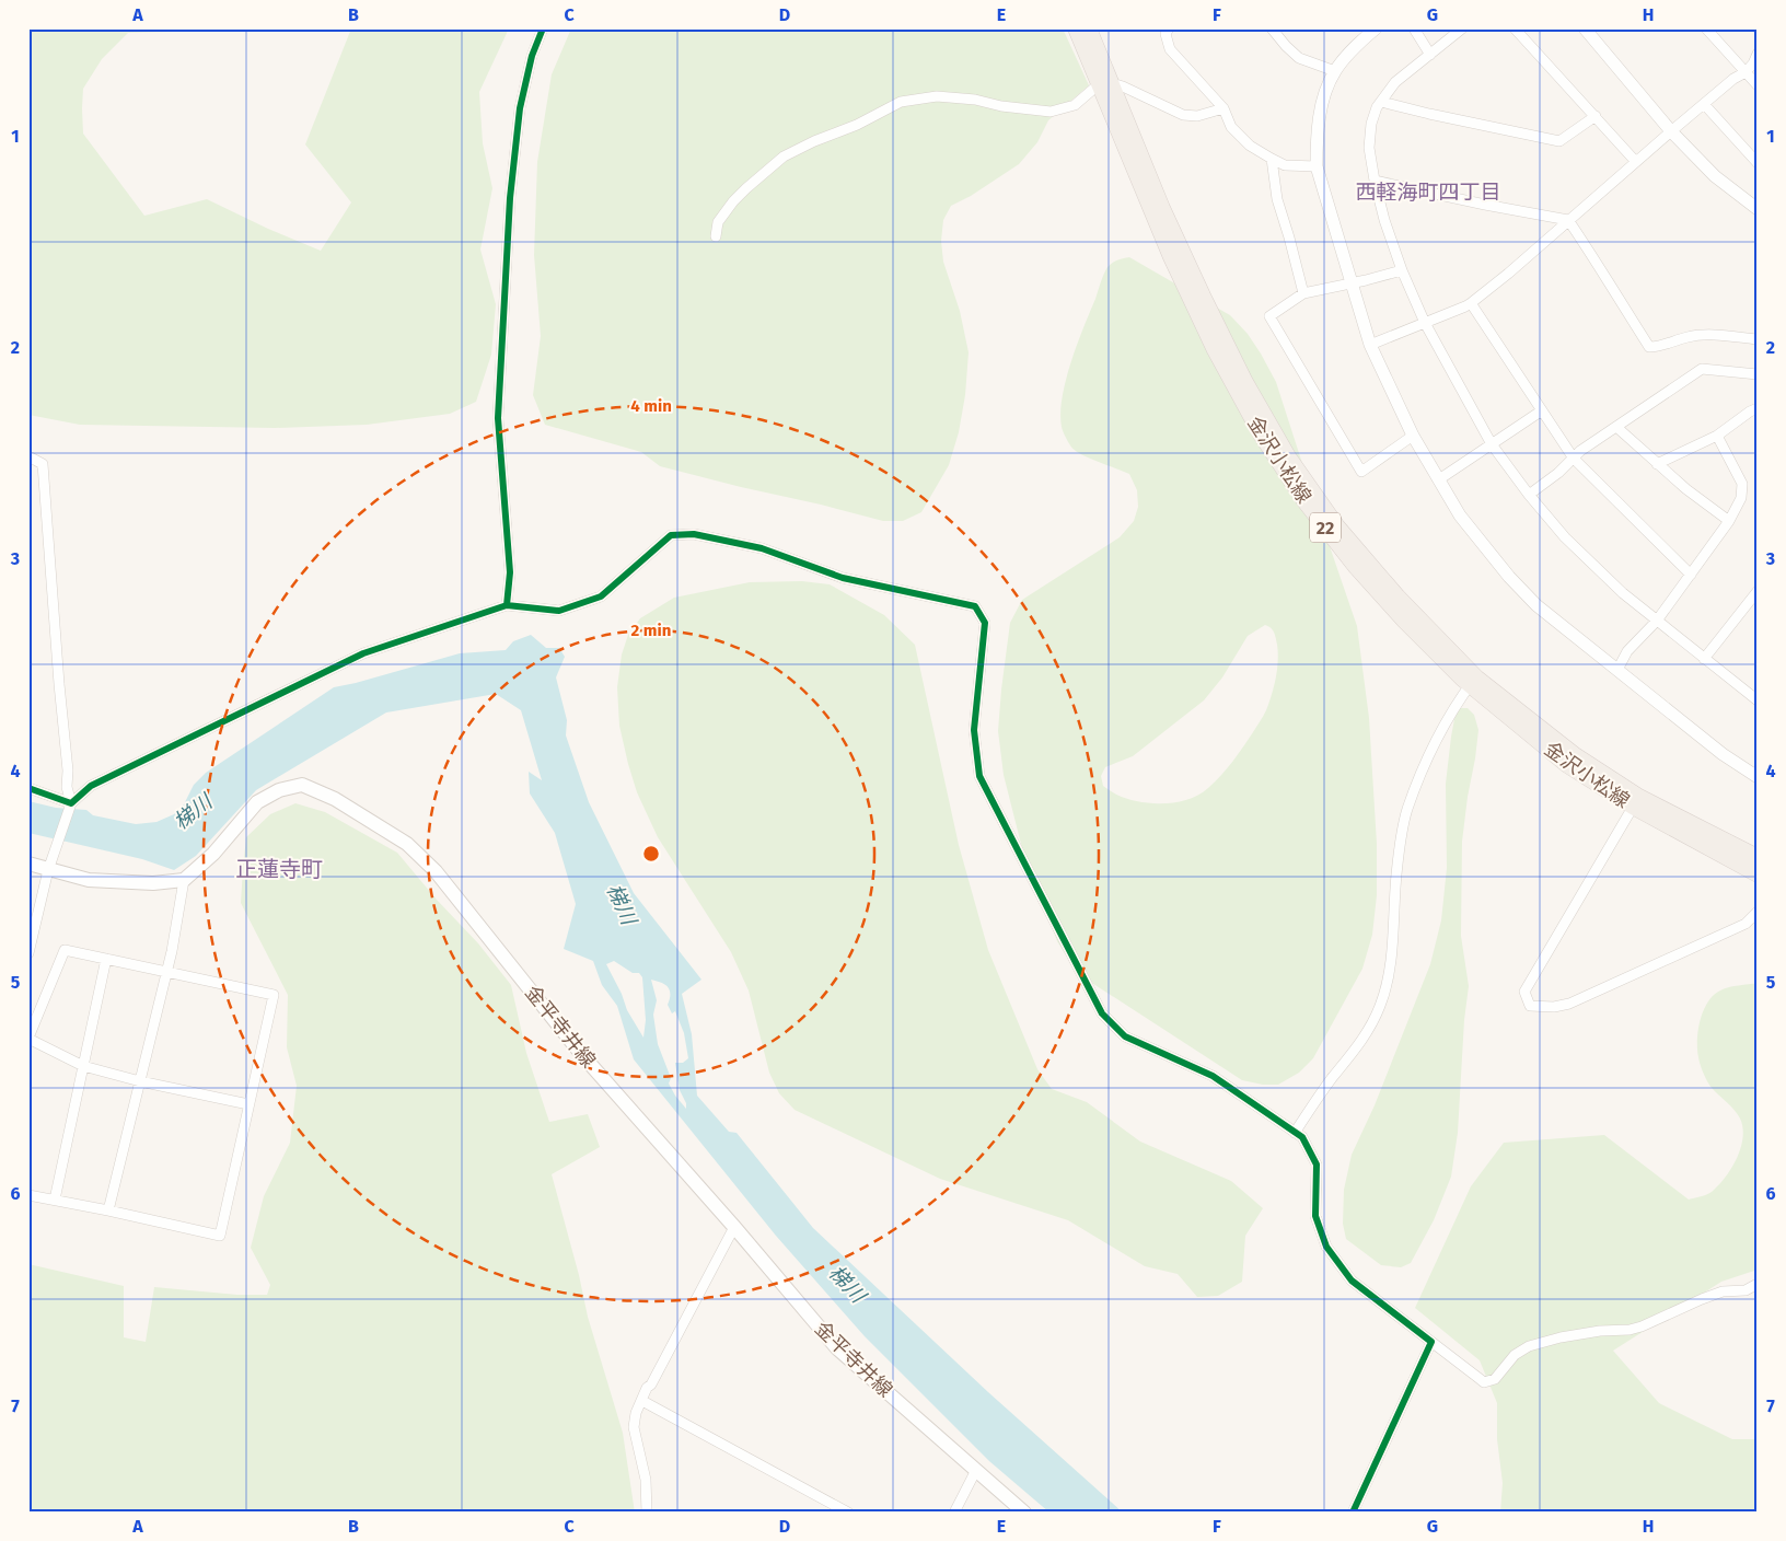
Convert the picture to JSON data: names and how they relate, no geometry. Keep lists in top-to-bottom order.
{
  "streets": {
    "main road": ["金沢小松線", "22", "金平寺井線"]
  },
  "districts": ["西軽海町四丁目", "正蓮寺町"],
  "water": ["梯川"],
  "grid": {
    "columns": [
      "A",
      "B",
      "C",
      "D",
      "E",
      "F",
      "G",
      "H"
    ],
    "rows": [
      "1",
      "2",
      "3",
      "4",
      "5",
      "6",
      "7"
    ]
  },
  "rings": ["4 min", "2 min"]
}
